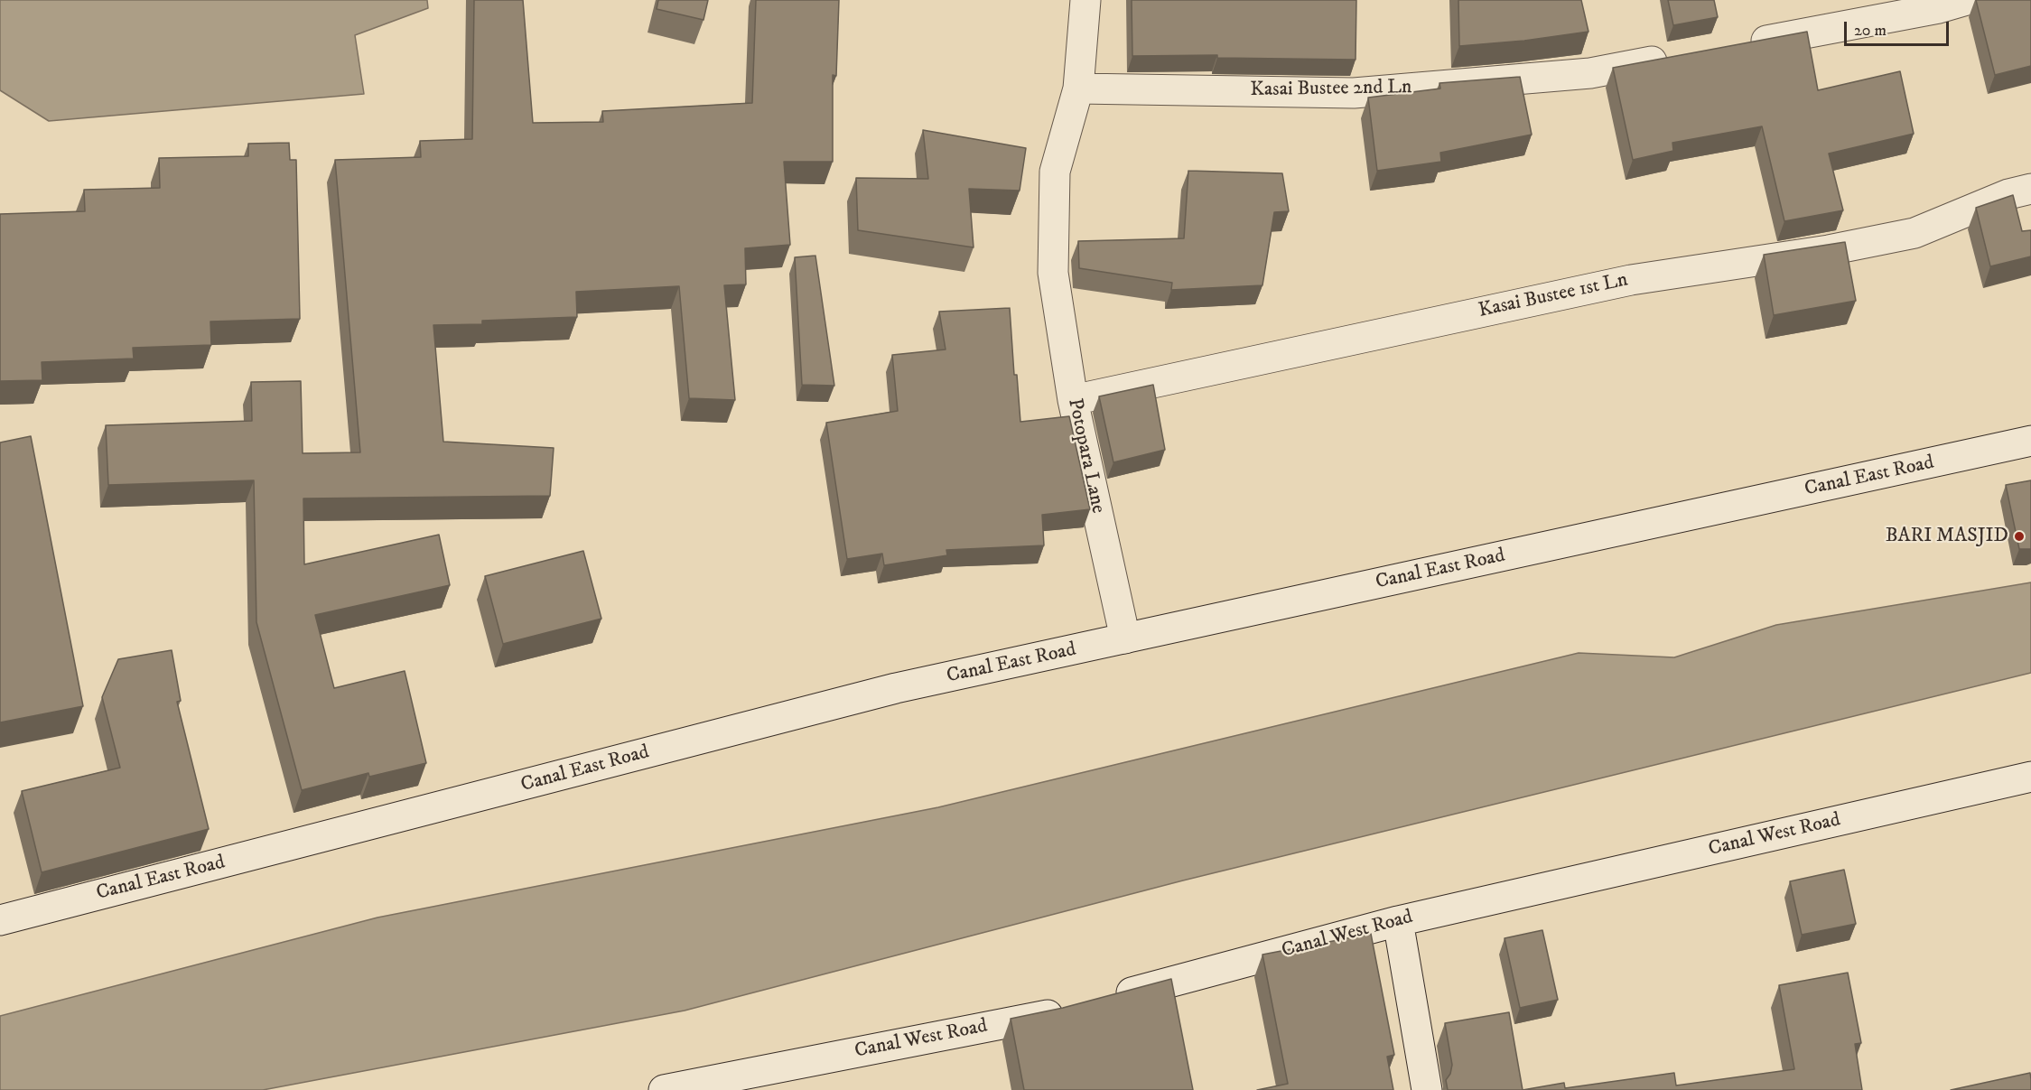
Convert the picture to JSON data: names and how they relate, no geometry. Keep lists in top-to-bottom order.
{
  "streets": {
    "main road": [
      "Kasai Bustee 2nd Ln",
      "Kasai Bustee 1st Ln",
      "Potopara Lane",
      "Canal East Road",
      "Canal West Road"
    ]
  },
  "crossings": [
    ["Kasai Bustee 2nd Ln", "Potopara Lane"],
    ["Kasai Bustee 1st Ln", "Potopara Lane"],
    ["Potopara Lane", "Canal East Road"]
  ],
  "places": ["BARI MASJID"],
  "scale_bar": "20 m"
}
